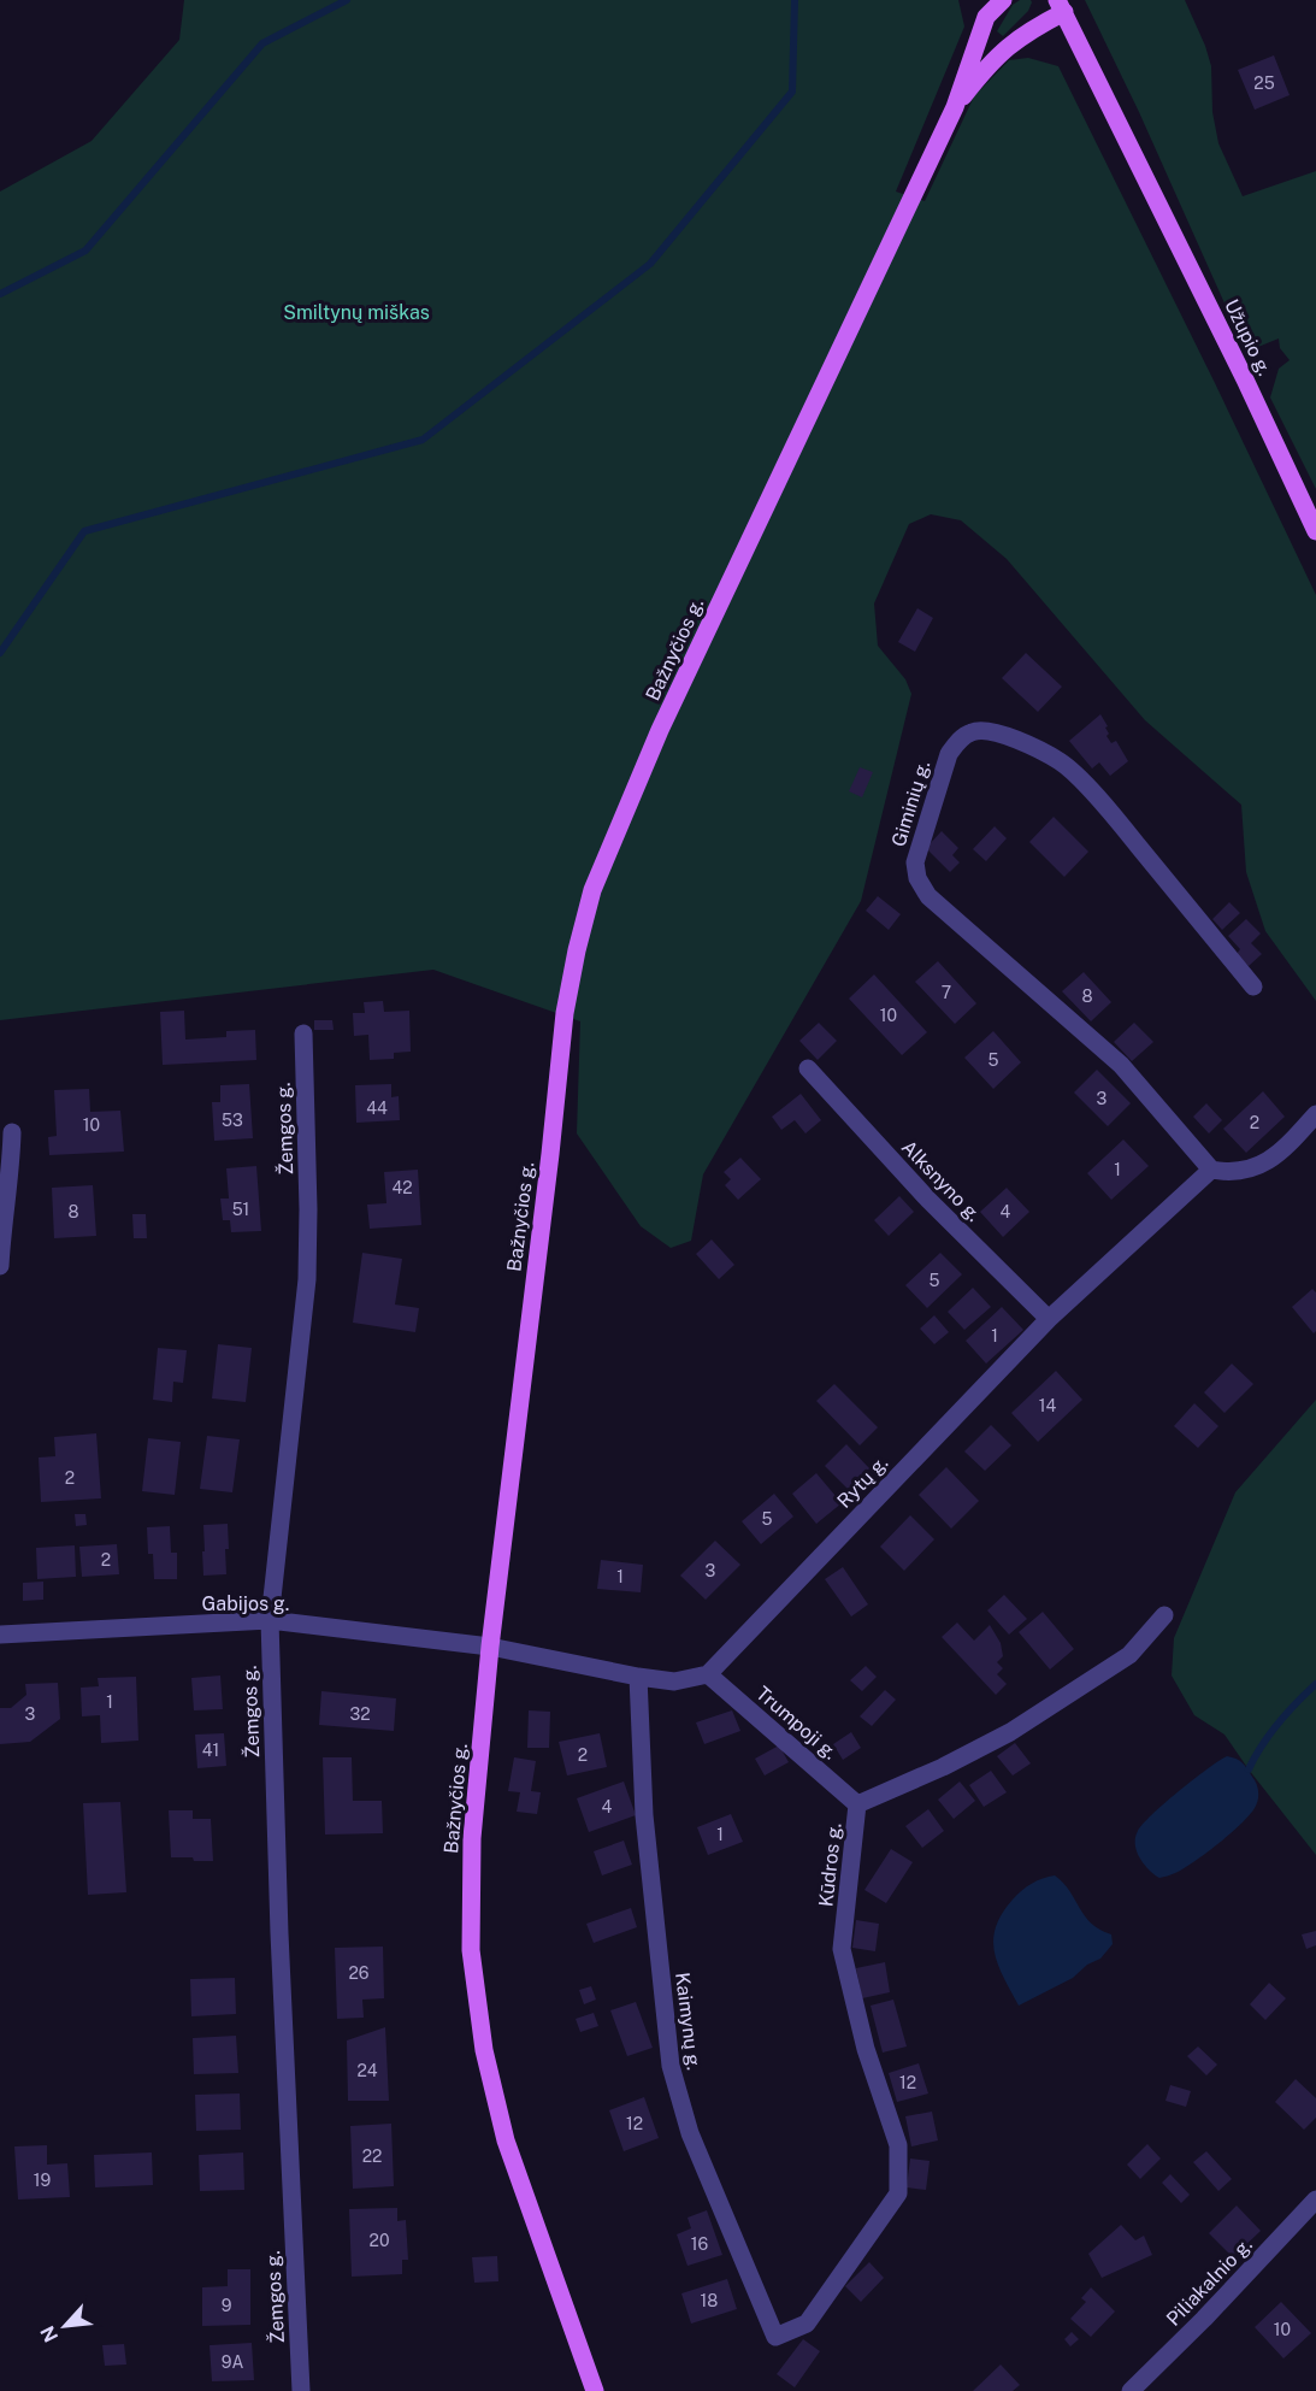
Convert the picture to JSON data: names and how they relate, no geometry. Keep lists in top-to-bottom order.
{
  "streets": {
    "main road": ["Užupio g.", "Bažnyčios g."],
    "street": [
      "Giminių g.",
      "Žemgos g.",
      "Alksnyno g.",
      "Rytų g.",
      "Gabijos g.",
      "Trumpoji g.",
      "Kūdros g.",
      "Kaimynų g.",
      "Piliakalnio g."
    ]
  },
  "crossings": [
    ["Užupio g.", "Bažnyčios g."],
    ["Bažnyčios g.", "Gabijos g."],
    ["Giminių g.", "Rytų g."],
    ["Žemgos g.", "Gabijos g."],
    ["Alksnyno g.", "Rytų g."],
    ["Rytų g.", "Trumpoji g."],
    ["Trumpoji g.", "Kūdros g."],
    ["Kūdros g.", "Kaimynų g."]
  ],
  "parks": ["Smiltynų miškas"],
  "house_numbers": [
    "25",
    "7",
    "8",
    "10",
    "5",
    "3",
    "44",
    "53",
    "2",
    "10",
    "1",
    "42",
    "51",
    "8",
    "4",
    "5",
    "1",
    "14",
    "2",
    "5",
    "2",
    "3",
    "1",
    "1",
    "3",
    "32",
    "41",
    "2",
    "4",
    "1",
    "26",
    "24",
    "12",
    "12",
    "22",
    "19",
    "20",
    "16",
    "18",
    "9",
    "10",
    "9A"
  ],
  "north": "bottom left"
}
